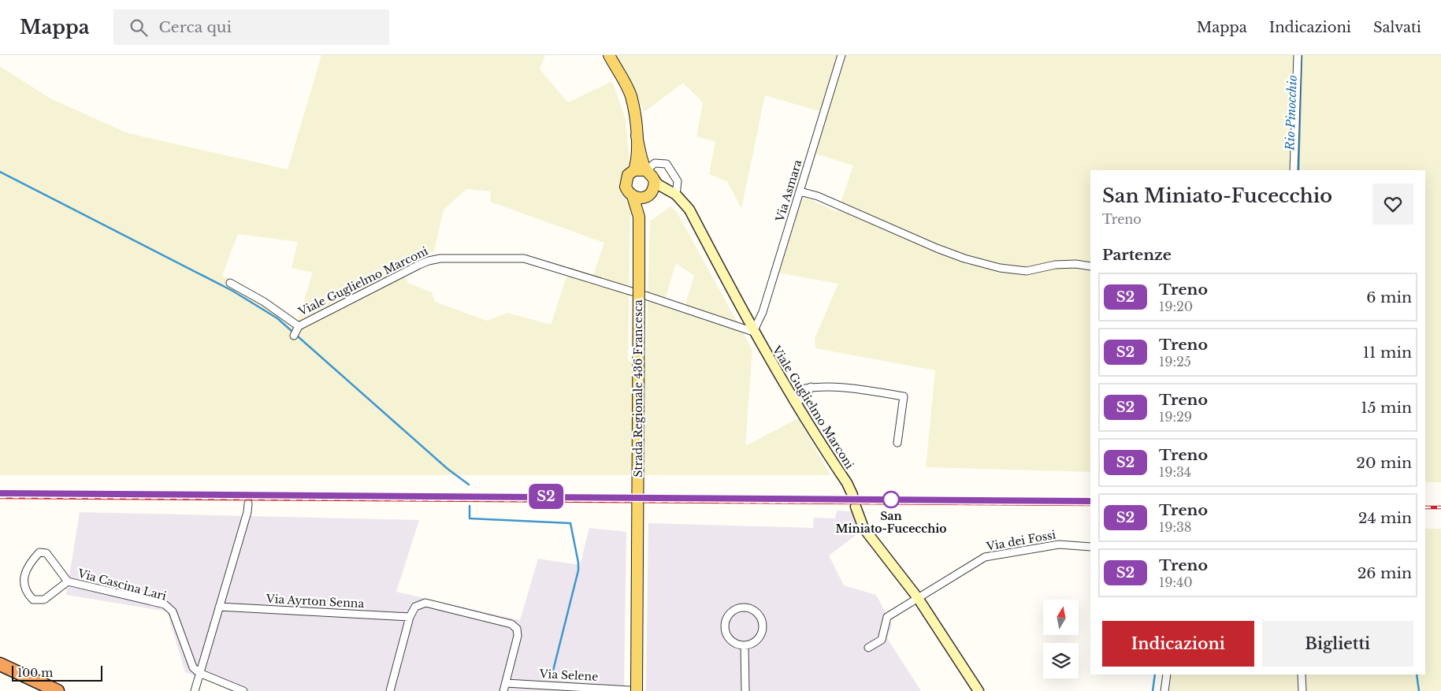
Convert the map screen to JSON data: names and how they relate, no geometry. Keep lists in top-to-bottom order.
{
  "streets": {
    "main road": ["Strada Regionale 436 Francesca"],
    "street": [
      "Via Asmara",
      "Viale Guglielmo Marconi",
      "Via dei Fossi",
      "Via Cascina Lari",
      "Via Ayrton Senna",
      "Via Selene"
    ]
  },
  "crossings": [
    ["Via Asmara", "Viale Guglielmo Marconi"],
    ["Viale Guglielmo Marconi", "Strada Regionale 436 Francesca"],
    ["Strada Regionale 436 Francesca", "Via Selene"]
  ],
  "water": ["Rio Pinocchio"],
  "places": ["San Miniato-Fucecchio"],
  "scale_bar": "100 m",
  "north": "top",
  "page": {
    "header": "Mappa",
    "search": "Cerca qui",
    "nav": ["Mappa", "Indicazioni", "Salvati"],
    "on_map": "S2",
    "heading": [
      ["San Miniato-Fucecchio", "Treno"],
      "Partenze"
    ],
    "list": [
      {
        "mark": "S2",
        "name": "Treno",
        "note": "19:20",
        "value": "6 min"
      },
      {
        "mark": "S2",
        "name": "Treno",
        "note": "19:25",
        "value": "11 min"
      },
      {
        "mark": "S2",
        "name": "Treno",
        "note": "19:29",
        "value": "15 min"
      },
      {
        "mark": "S2",
        "name": "Treno",
        "note": "19:34",
        "value": "20 min"
      },
      {
        "mark": "S2",
        "name": "Treno",
        "note": "19:38",
        "value": "24 min"
      },
      {
        "mark": "S2",
        "name": "Treno",
        "note": "19:40",
        "value": "26 min"
      }
    ],
    "buttons": ["Indicazioni", "Biglietti"],
    "scale": "100 m"
  }
}
